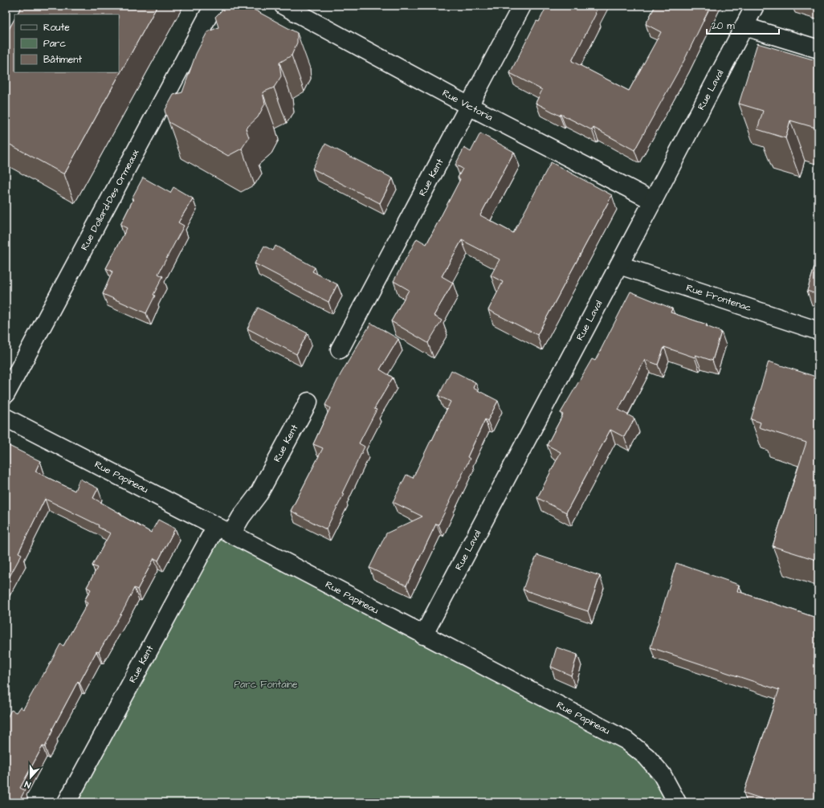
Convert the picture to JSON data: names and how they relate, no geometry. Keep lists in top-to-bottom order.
{
  "streets": {
    "street": [
      "Rue Laval",
      "Rue Victoria",
      "Rue Kent",
      "Rue Dollard-Des Ormeaux",
      "Rue Frontenac",
      "Rue Papineau"
    ]
  },
  "crossings": [
    ["Rue Laval", "Rue Victoria"],
    ["Rue Laval", "Rue Frontenac"],
    ["Rue Laval", "Rue Papineau"],
    ["Rue Victoria", "Rue Kent"],
    ["Rue Kent", "Rue Papineau"]
  ],
  "parks": ["Parc Fontaine"],
  "legend": ["Route", "Parc", "Bâtiment"],
  "scale_bar": "20 m",
  "north": "bottom"
}
